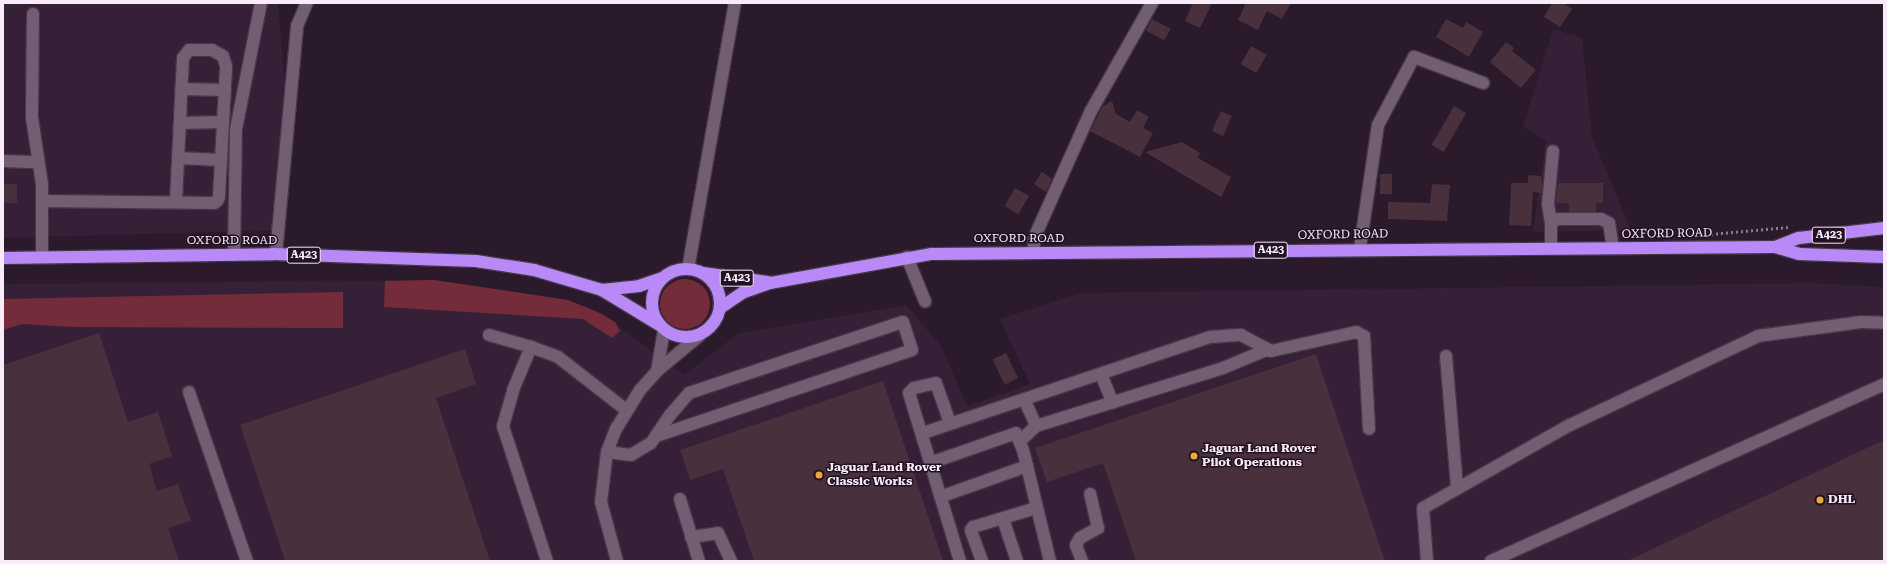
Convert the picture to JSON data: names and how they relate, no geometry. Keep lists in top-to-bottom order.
{
  "streets": {
    "highway": ["OXFORD ROAD", "A423"]
  },
  "places": ["Jaguar Land Rover Pilot Operations", "Jaguar Land Rover Classic Works", "DHL"]
}
